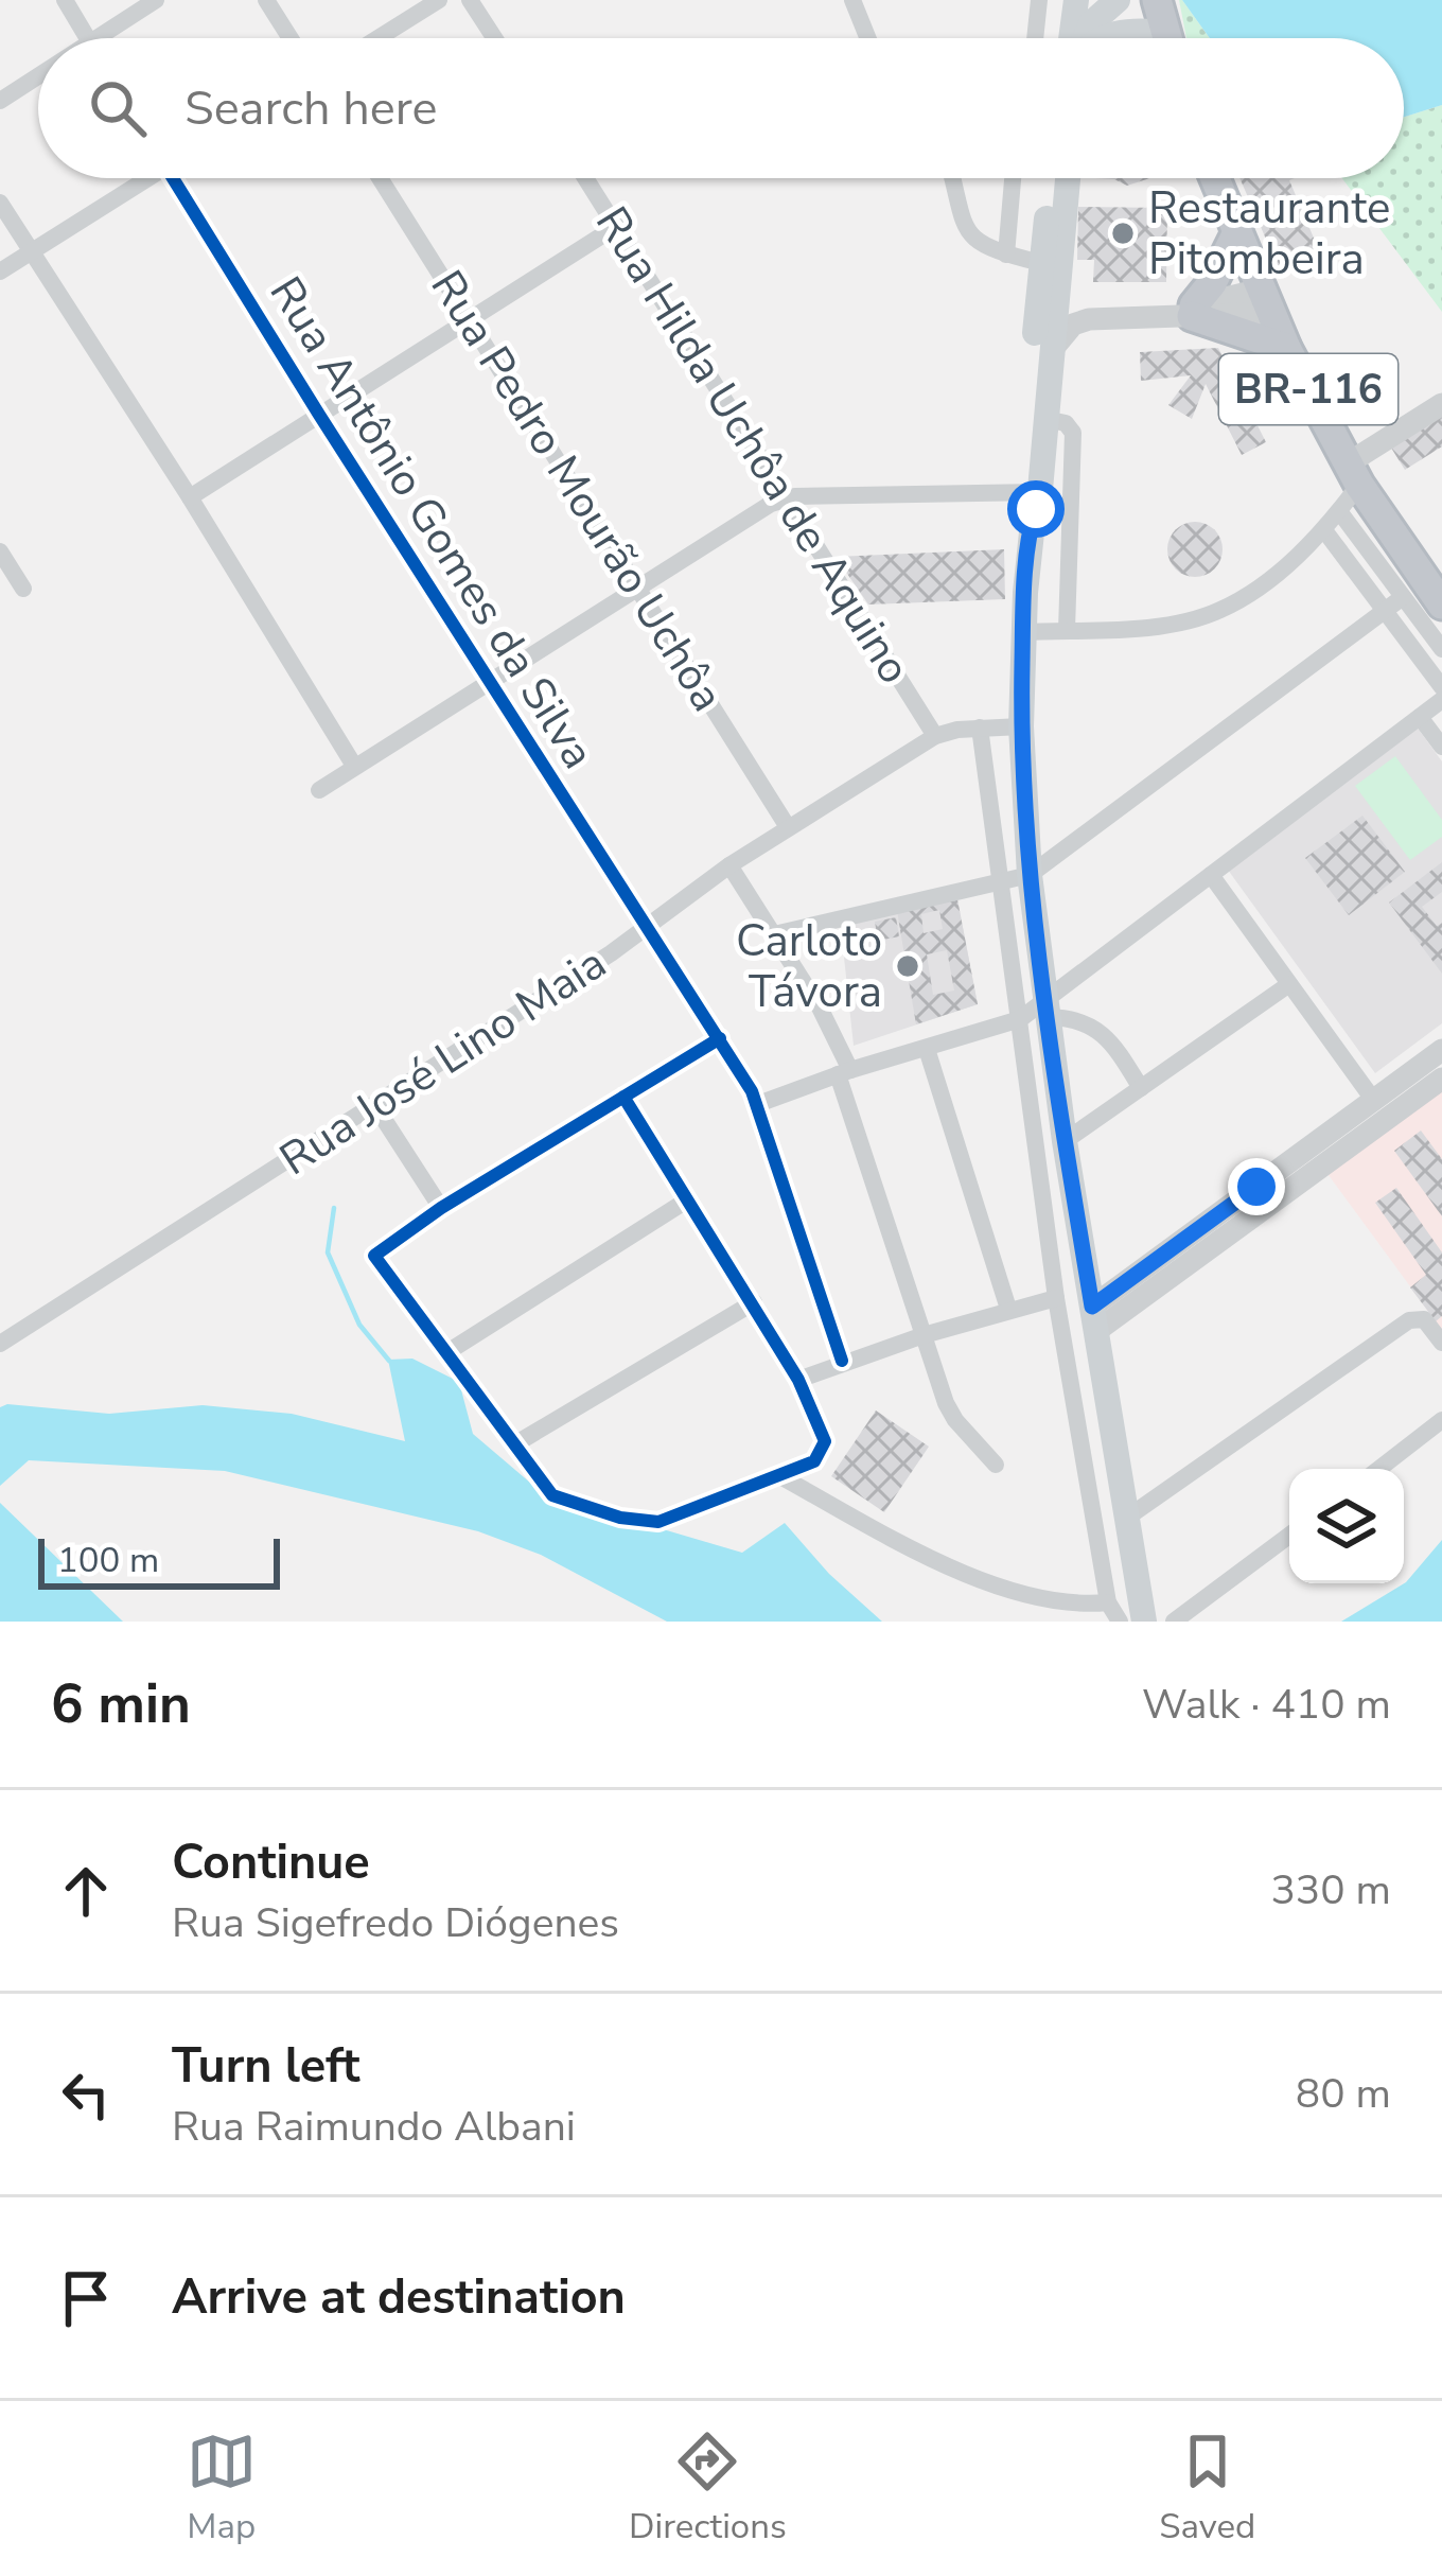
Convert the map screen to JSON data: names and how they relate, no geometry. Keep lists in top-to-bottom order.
{
  "streets": {
    "highway": ["BR-116"],
    "street": [
      "Rua Hilda Uchôa de Aquino",
      "Rua Pedro Mourão Uchôa",
      "Rua Antônio Gomes da Silva",
      "Rua José Lino Maia"
    ]
  },
  "crossings": [
    ["Rua Hilda Uchôa de Aquino", "Rua José Lino Maia"],
    ["Rua Pedro Mourão Uchôa", "Rua José Lino Maia"],
    ["Rua Antônio Gomes da Silva", "Rua José Lino Maia"]
  ],
  "places": ["Restaurante Pitombeira", "Carloto Távora"],
  "scale_bar": "100 m",
  "page": {
    "search": "Search here",
    "scale": "100 m",
    "heading": ["6 min", "Walk · 410 m"],
    "list": [
      ["Continue", "Rua Sigefredo Diógenes", "330 m"],
      ["Turn left", "Rua Raimundo Albani", "80 m"],
      "Arrive at destination"
    ],
    "nav": ["Map", "Directions", "Saved"]
  }
}
